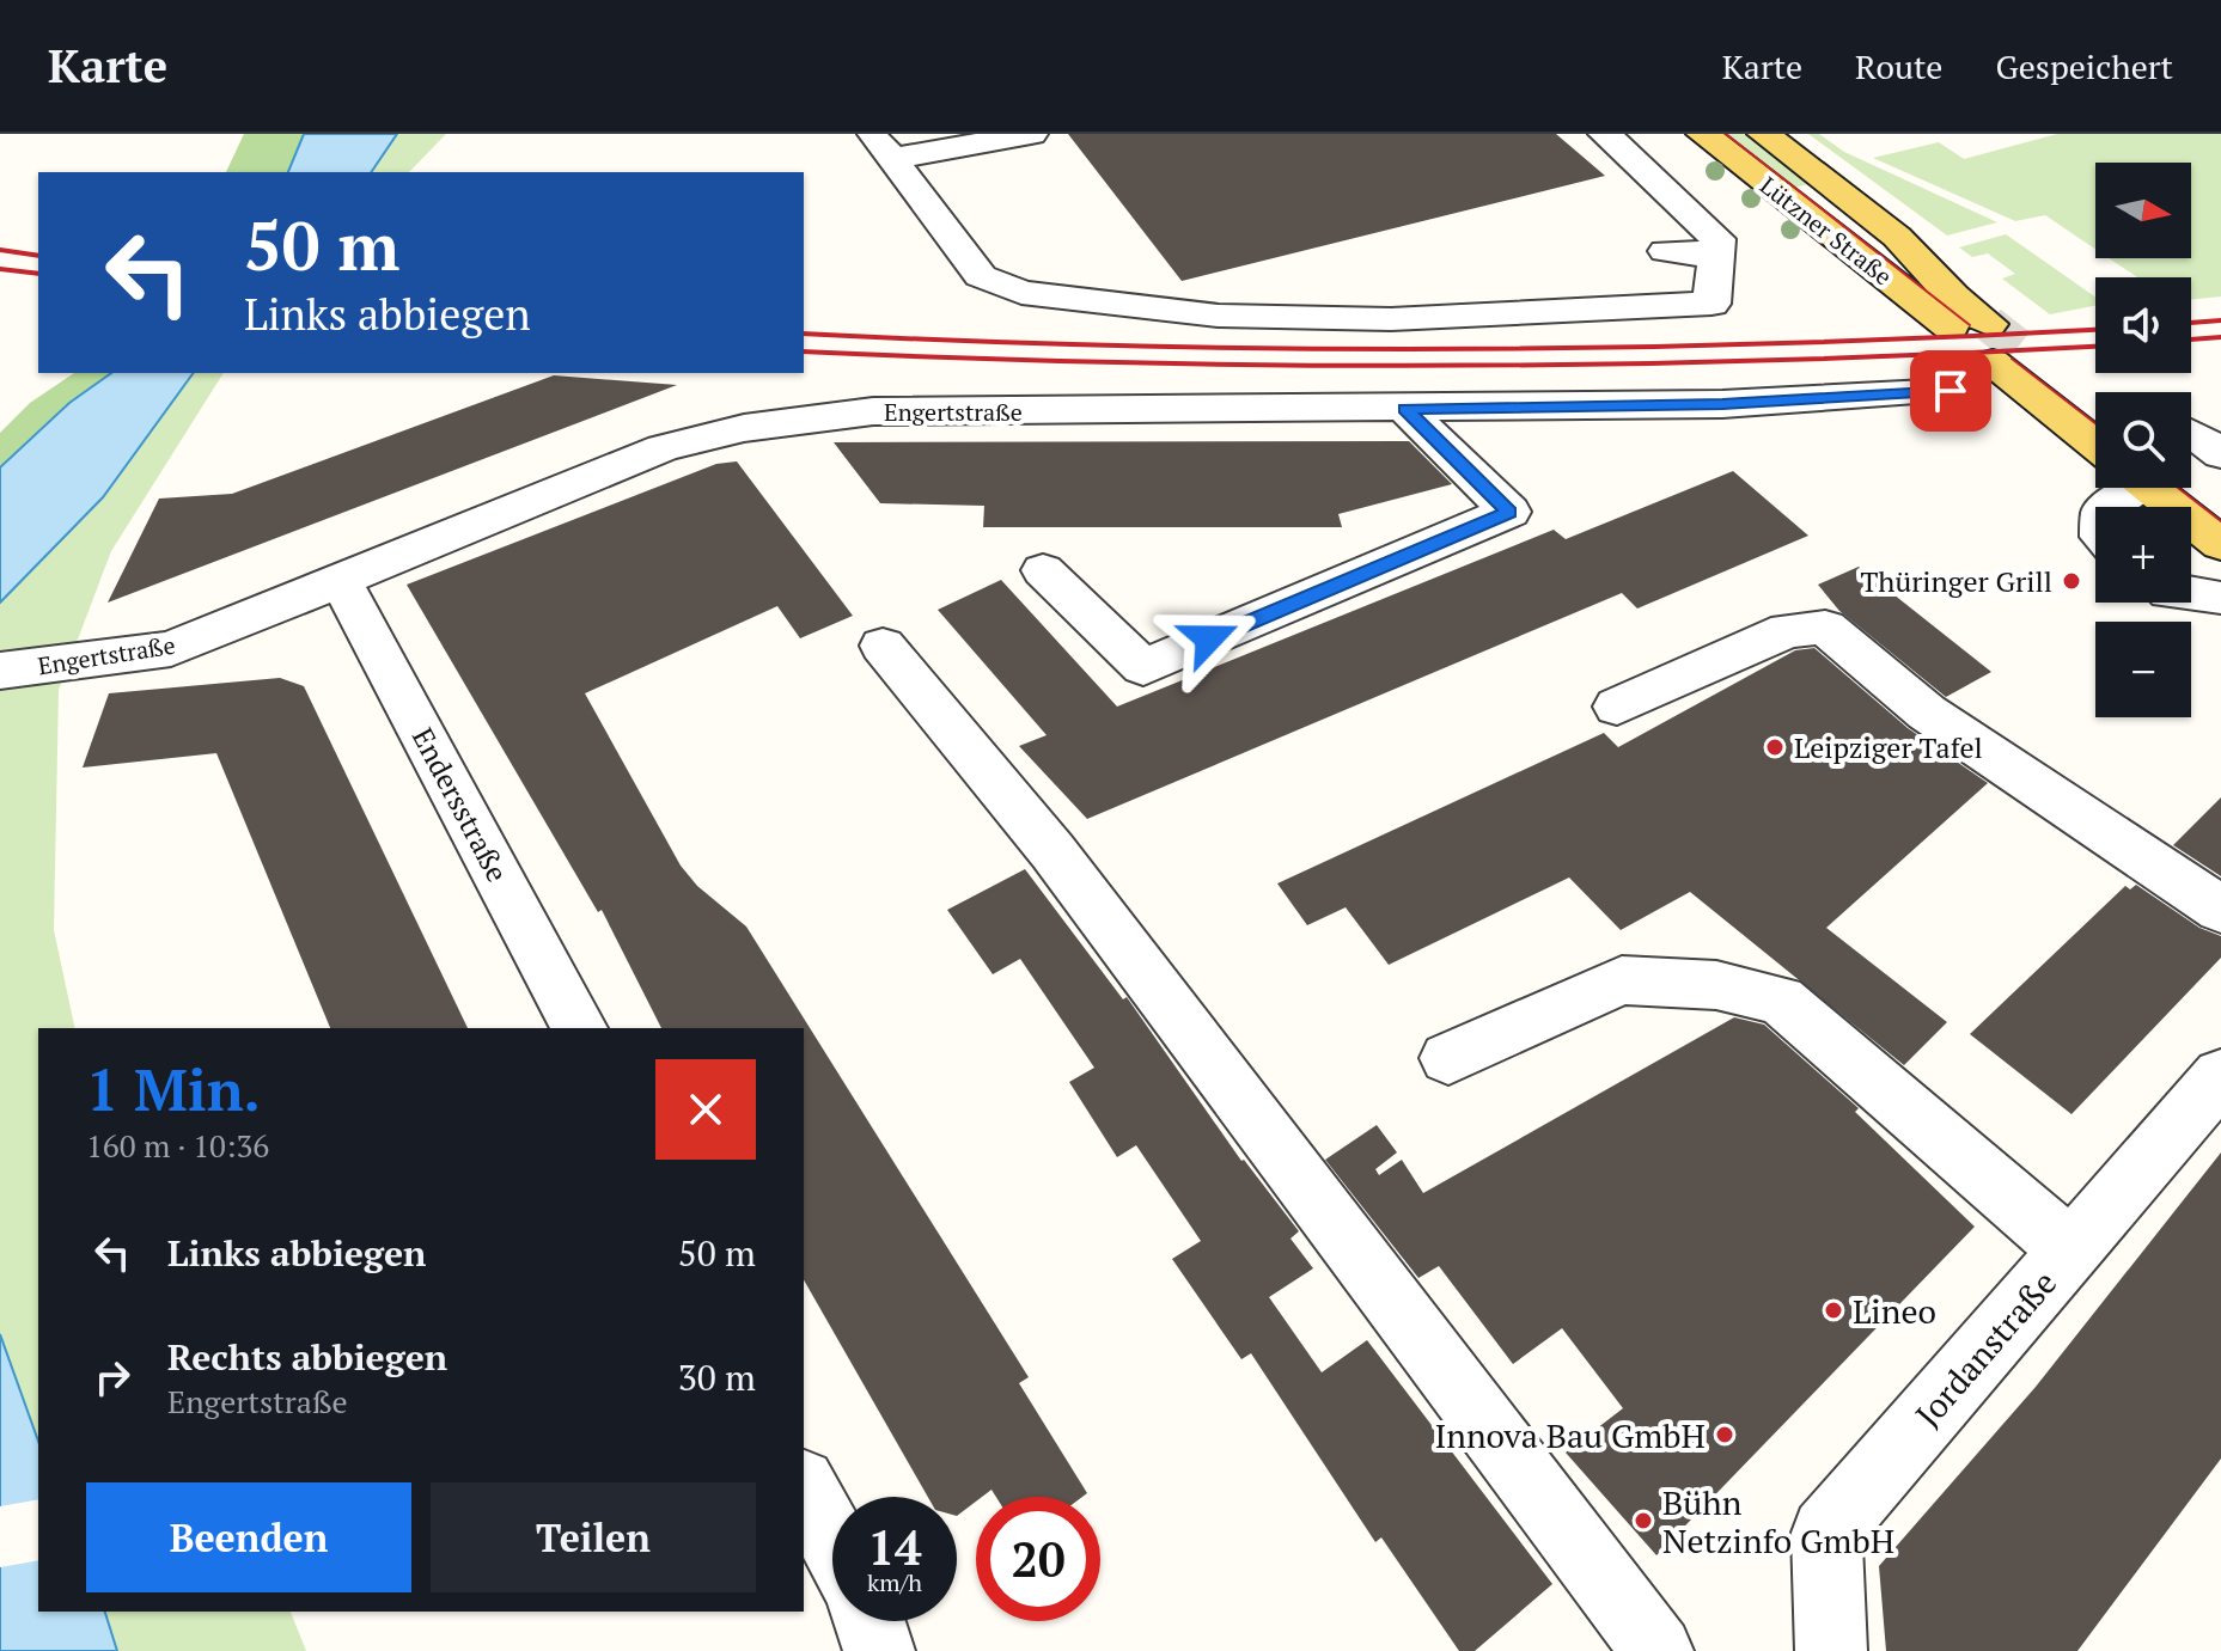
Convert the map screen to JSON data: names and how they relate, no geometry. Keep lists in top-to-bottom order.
{
  "streets": {
    "main road": ["Lützner Straße"],
    "street": ["Engertstraße", "Endersstraße", "Jordanstraße"]
  },
  "crossings": [
    ["Engertstraße", "Endersstraße"]
  ],
  "places": [
    "Thüringer Grill",
    "Leipziger Tafel",
    "Lineo",
    "Innova Bau GmbH",
    "Bühn Netzinfo GmbH"
  ],
  "north": "right",
  "page": {
    "header": "Karte",
    "nav": ["Karte", "Route", "Gespeichert"],
    "map_buttons": ["+", "−"],
    "turn": ["50 m", "Links abbiegen"],
    "heading": ["1 Min.", "160 m · 10:36"],
    "list": [
      {
        "name": "Links abbiegen",
        "value": "50 m"
      },
      {
        "name": "Rechts abbiegen",
        "note": "Engertstraße",
        "value": "30 m"
      }
    ],
    "buttons": ["Beenden", "Teilen"],
    "speed": "14 km/h",
    "limit": "20"
  }
}
